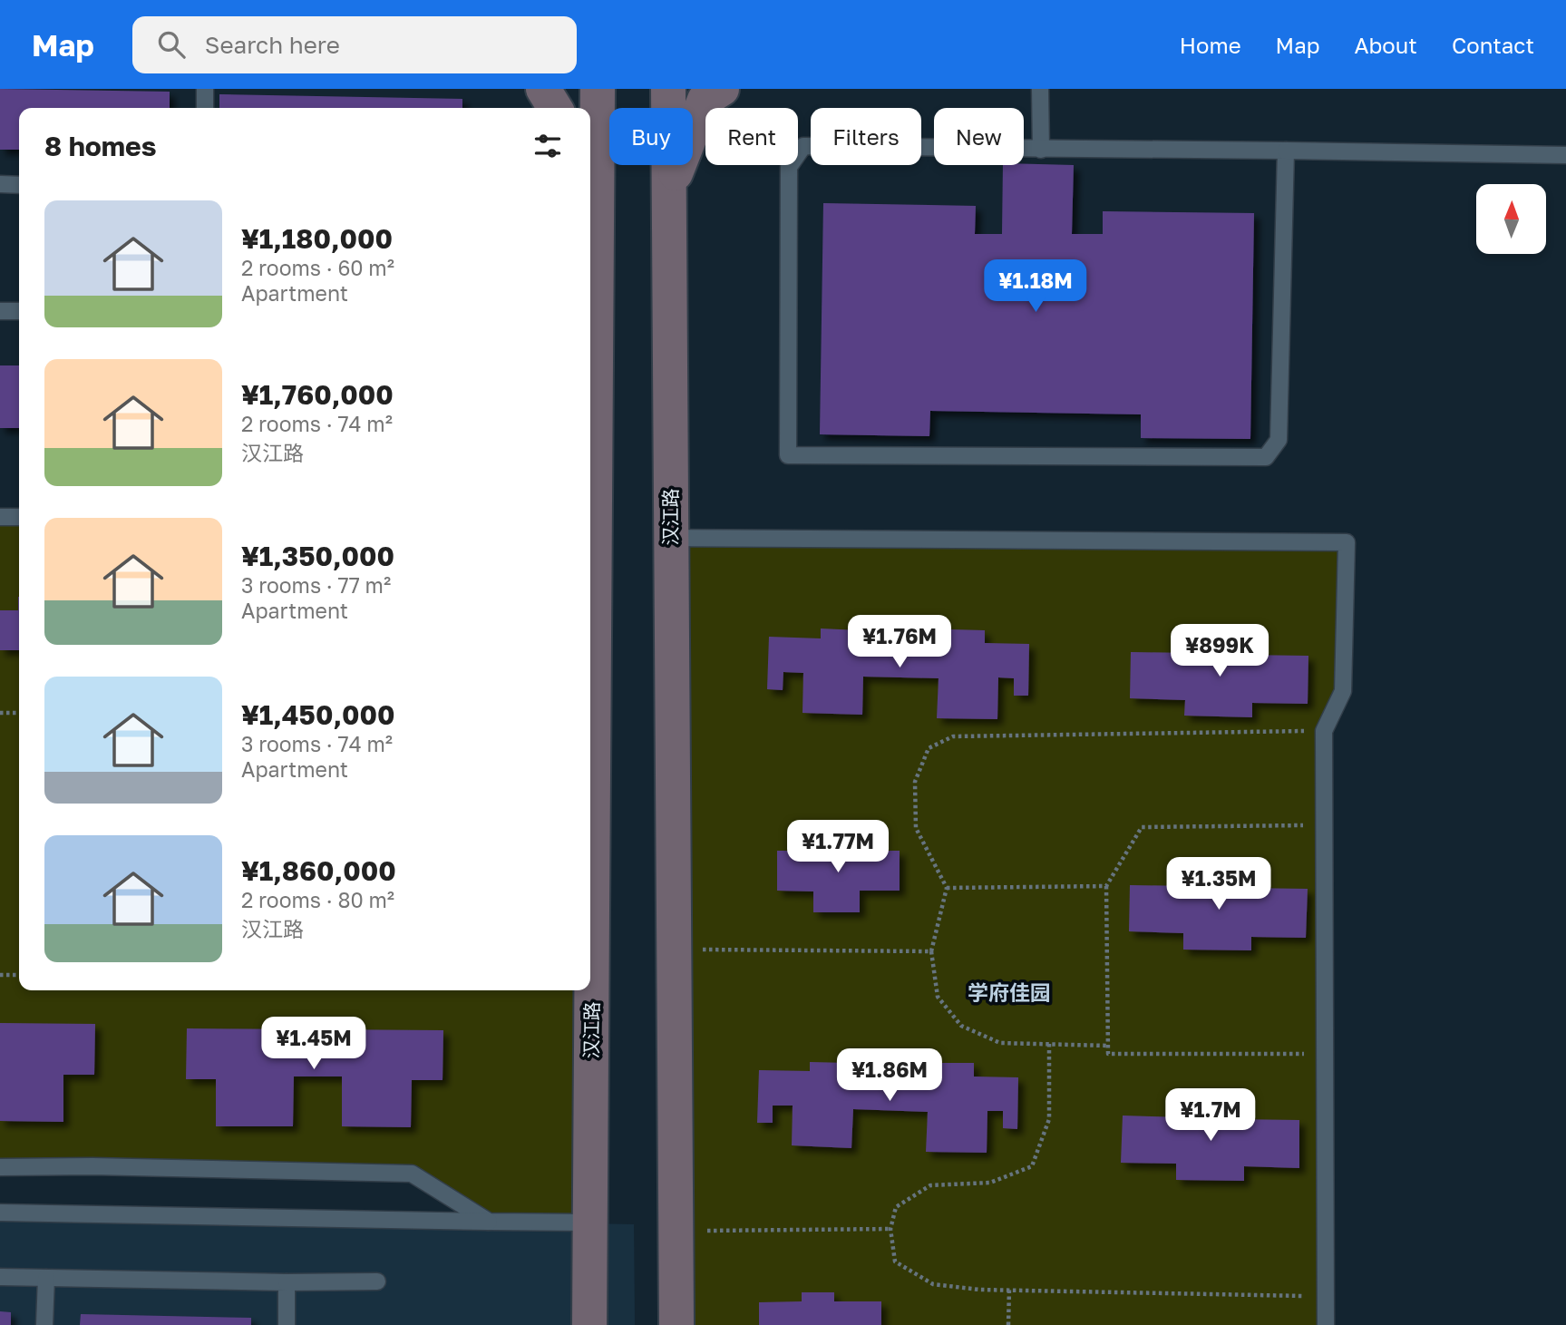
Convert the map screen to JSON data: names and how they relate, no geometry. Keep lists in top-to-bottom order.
{
  "streets": {
    "main road": ["汉江路"]
  },
  "districts": ["学府佳园"],
  "north": "top",
  "page": {
    "header": "Map",
    "search": "Search here",
    "nav": [
      "Home",
      "Map",
      "About",
      "Contact"
    ],
    "chip": [
      "Buy",
      "Rent",
      "Filters",
      "New"
    ],
    "heading": "8 homes",
    "list": [
      {
        "name": "¥1,180,000",
        "note": "2 rooms · 60 m² · Apartment"
      },
      {
        "name": "¥1,760,000",
        "note": "2 rooms · 74 m² · 汉江路"
      },
      {
        "name": "¥1,350,000",
        "note": "3 rooms · 77 m² · Apartment"
      },
      {
        "name": "¥1,450,000",
        "note": "3 rooms · 74 m² · Apartment"
      },
      {
        "name": "¥1,860,000",
        "note": "2 rooms · 80 m² · 汉江路"
      }
    ],
    "price": [
      "¥1.18M",
      "¥1.76M",
      "¥899K",
      "¥1.77M",
      "¥1.35M",
      "¥1.45M",
      "¥1.86M",
      "¥1.7M"
    ]
  }
}
